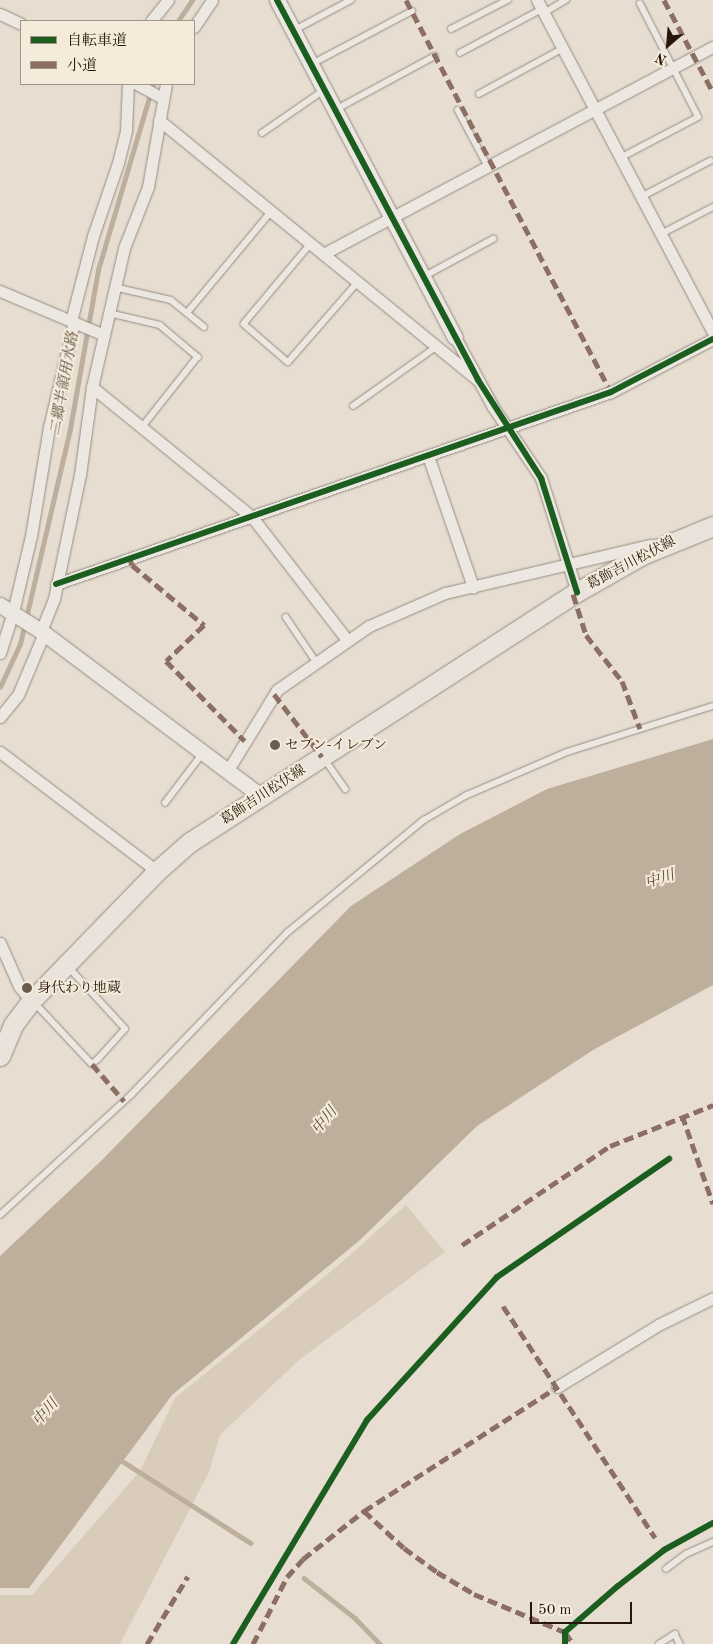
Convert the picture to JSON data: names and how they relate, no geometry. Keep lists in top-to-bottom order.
{
  "streets": {
    "main road": ["葛飾吉川松伏線"]
  },
  "water": ["二郷半領用水路", "中川"],
  "places": ["セブン-イレブン", "身代わり地蔵"],
  "legend": ["自転車道", "小道"],
  "scale_bar": "50 m",
  "north": "bottom left"
}
